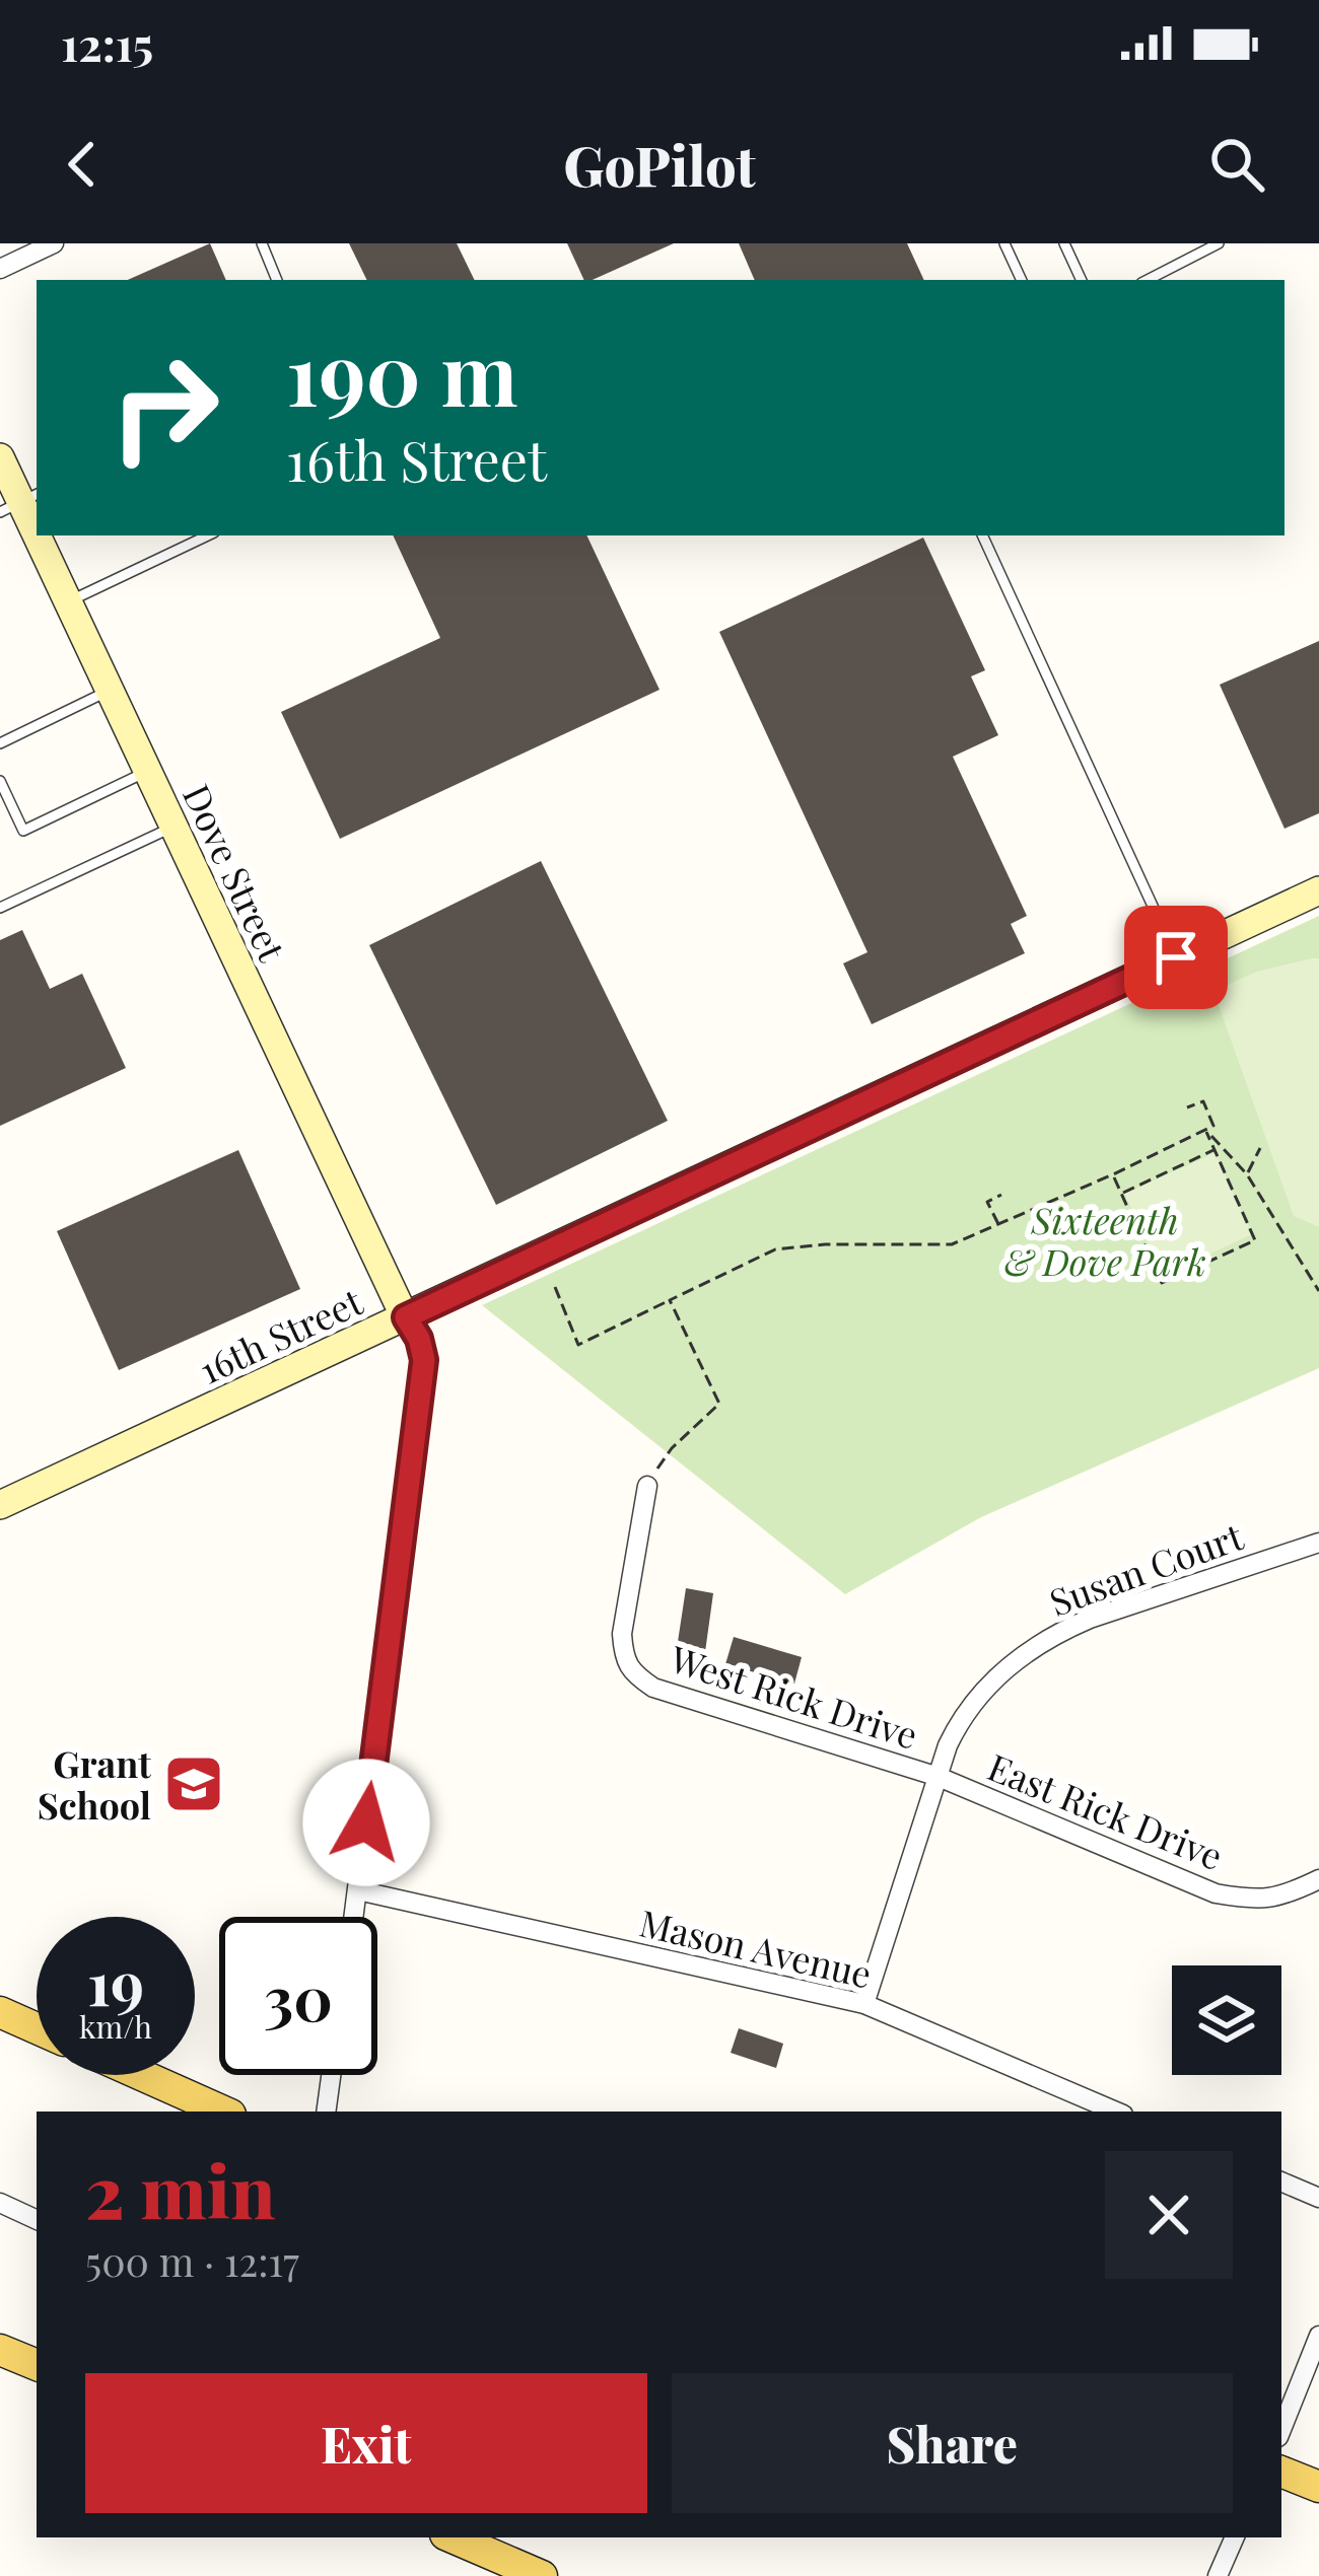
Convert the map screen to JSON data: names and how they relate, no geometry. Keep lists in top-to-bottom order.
{
  "streets": {
    "street": [
      "Dove Street",
      "16th Street",
      "Susan Court",
      "West Rick Drive",
      "East Rick Drive",
      "Mason Avenue"
    ]
  },
  "crossings": [
    ["Dove Street", "16th Street"],
    ["Susan Court", "West Rick Drive"],
    ["Susan Court", "East Rick Drive"],
    ["Susan Court", "Mason Avenue"],
    ["West Rick Drive", "East Rick Drive"]
  ],
  "parks": ["Sixteenth & Dove Park"],
  "places": {
    "school or university": ["Grant School"]
  },
  "page": {
    "status": "12:15",
    "header": "GoPilot",
    "turn": ["190 m", "16th Street"],
    "speed": "19 km/h",
    "limit": "30",
    "heading": ["2 min", "500 m · 12:17"],
    "buttons": ["Exit", "Share"]
  }
}
